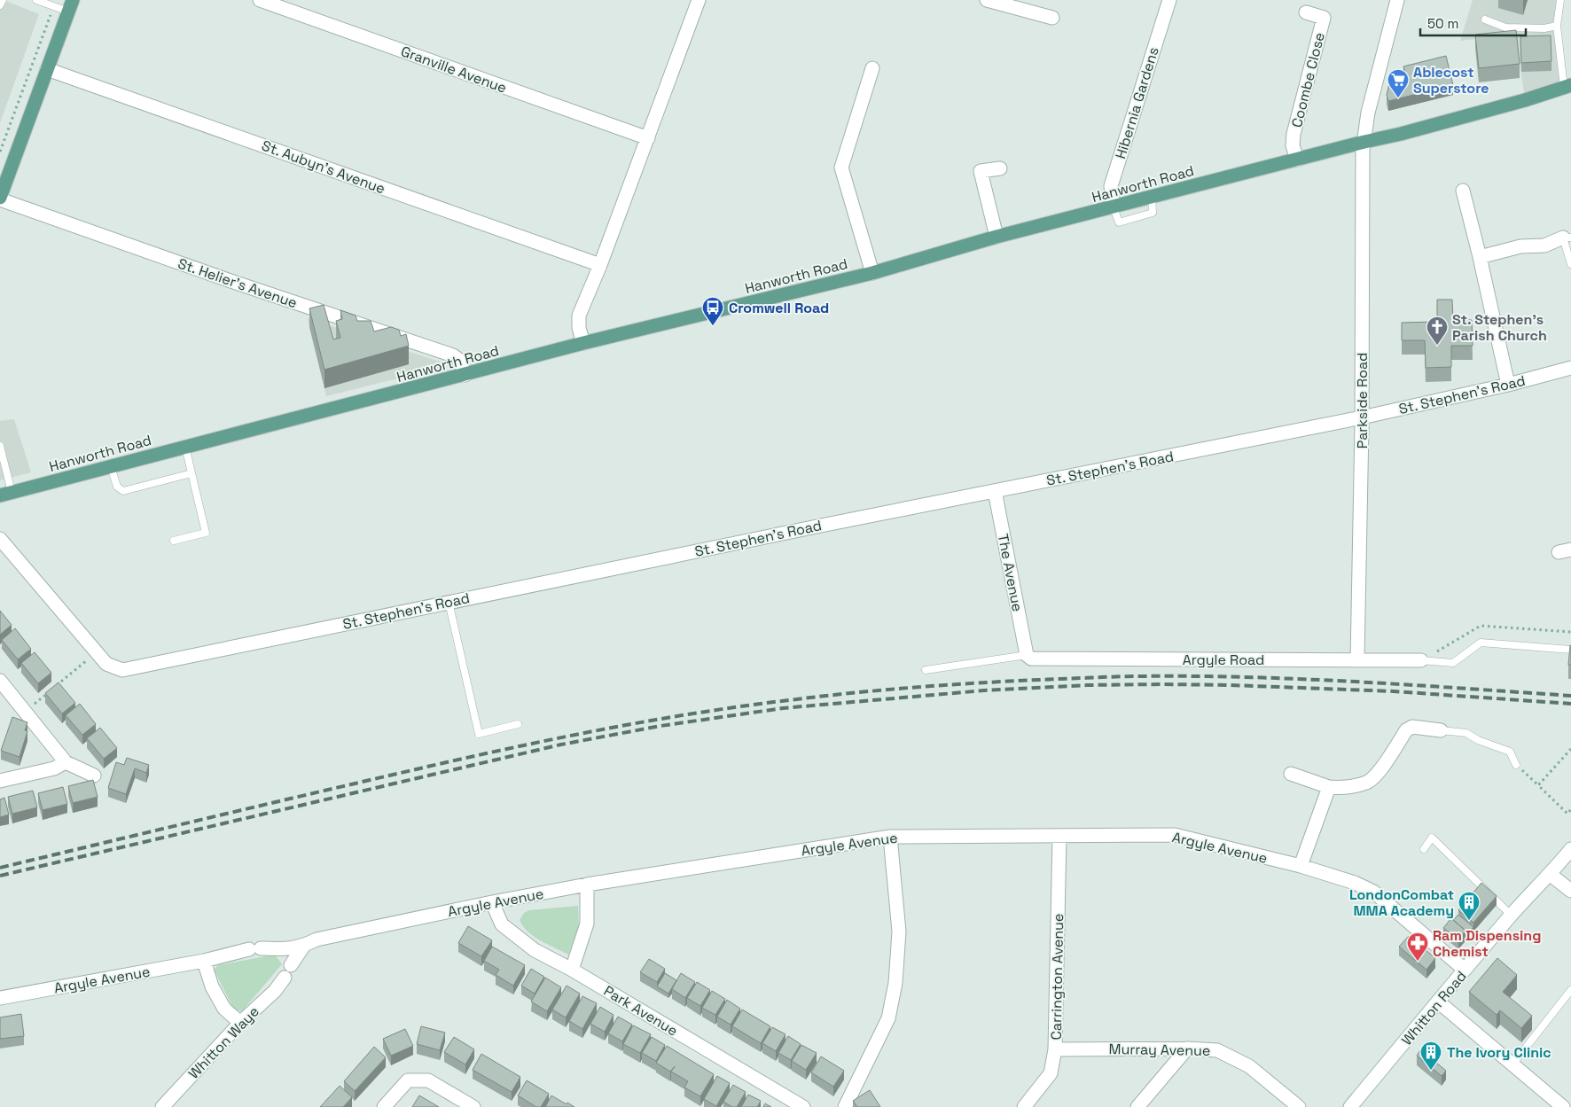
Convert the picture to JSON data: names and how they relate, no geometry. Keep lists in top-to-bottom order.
{
  "streets": {
    "main road": ["Hanworth Road"],
    "street": [
      "Granville Avenue",
      "Coombe Close",
      "Hibernia Gardens",
      "St. Aubyn's Avenue",
      "St. Helier's Avenue",
      "St. Stephen's Road",
      "Parkside Road",
      "The Avenue",
      "Argyle Road",
      "Argyle Avenue",
      "Carrington Avenue",
      "Whitton Road",
      "Park Avenue",
      "Whitton Waye",
      "Murray Avenue"
    ]
  },
  "crossings": [
    ["Coombe Close", "Hanworth Road"],
    ["Hibernia Gardens", "Hanworth Road"],
    ["Hanworth Road", "St. Helier's Avenue"],
    ["Hanworth Road", "Parkside Road"],
    ["St. Stephen's Road", "Parkside Road"],
    ["St. Stephen's Road", "The Avenue"],
    ["Parkside Road", "Argyle Road"],
    ["The Avenue", "Argyle Road"],
    ["Argyle Avenue", "Carrington Avenue"],
    ["Argyle Avenue", "Whitton Road"],
    ["Argyle Avenue", "Park Avenue"],
    ["Carrington Avenue", "Murray Avenue"]
  ],
  "places": {
    "supermarket": ["Ablecost Superstore"],
    "bus stop": ["Cromwell Road"],
    "church": ["St. Stephen's Parish Church"],
    "building": ["LondonCombat MMA Academy", "The Ivory Clinic"],
    "pharmacy": ["Ram Dispensing Chemist"]
  },
  "scale_bar": "50 m"
}
